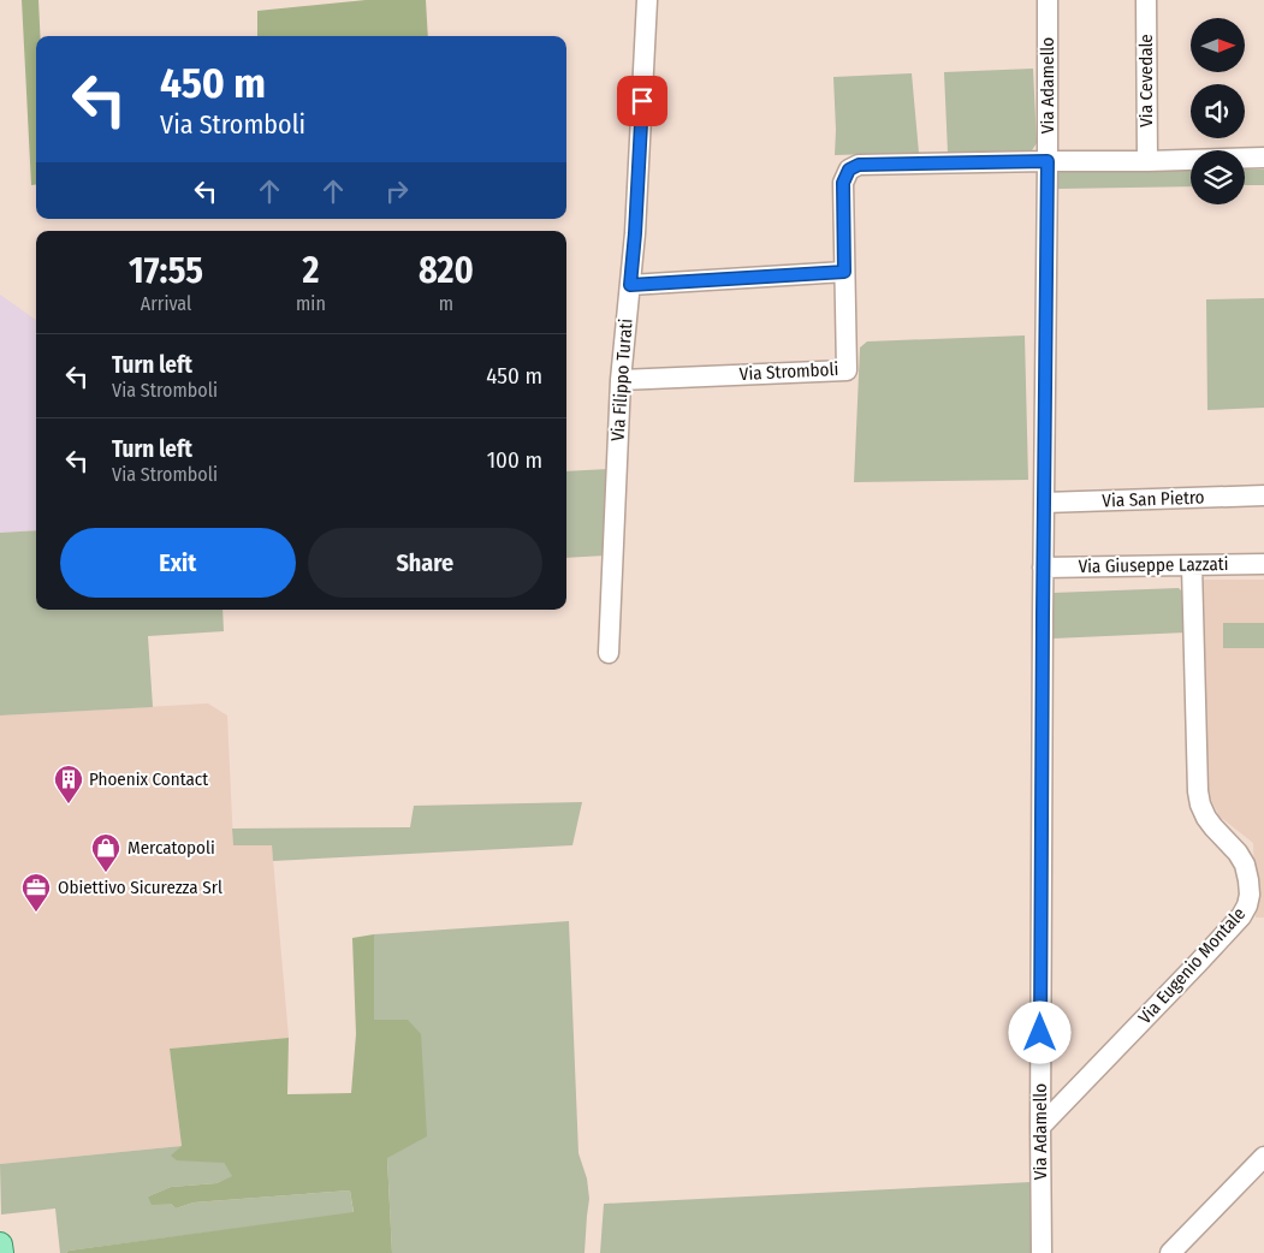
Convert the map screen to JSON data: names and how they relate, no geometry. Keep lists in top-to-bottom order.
{
  "streets": {
    "street": [
      "Via Cevedale",
      "Via Adamello",
      "Via Stromboli",
      "Via Filippo Turati",
      "Via San Pietro",
      "Via Giuseppe Lazzati",
      "Via Eugenio Montale"
    ]
  },
  "crossings": [
    ["Via Adamello", "Via Stromboli"],
    ["Via Adamello", "Via San Pietro"],
    ["Via Adamello", "Via Giuseppe Lazzati"],
    ["Via Adamello", "Via Eugenio Montale"],
    ["Via Stromboli", "Via Filippo Turati"],
    ["Via Giuseppe Lazzati", "Via Eugenio Montale"]
  ],
  "places": {
    "building": ["Phoenix Contact"],
    "shop": ["Mercatopoli"],
    "office": ["Obiettivo Sicurezza Srl"]
  },
  "north": "right",
  "page": {
    "turn": ["450 m", "Via Stromboli"],
    "eta": [
      "17:55",
      "Arrival",
      "2",
      "min",
      "820",
      "m"
    ],
    "list": [
      {
        "name": "Turn left",
        "note": "Via Stromboli",
        "value": "450 m"
      },
      {
        "name": "Turn left",
        "note": "Via Stromboli",
        "value": "100 m"
      }
    ],
    "buttons": ["Exit", "Share"]
  }
}
